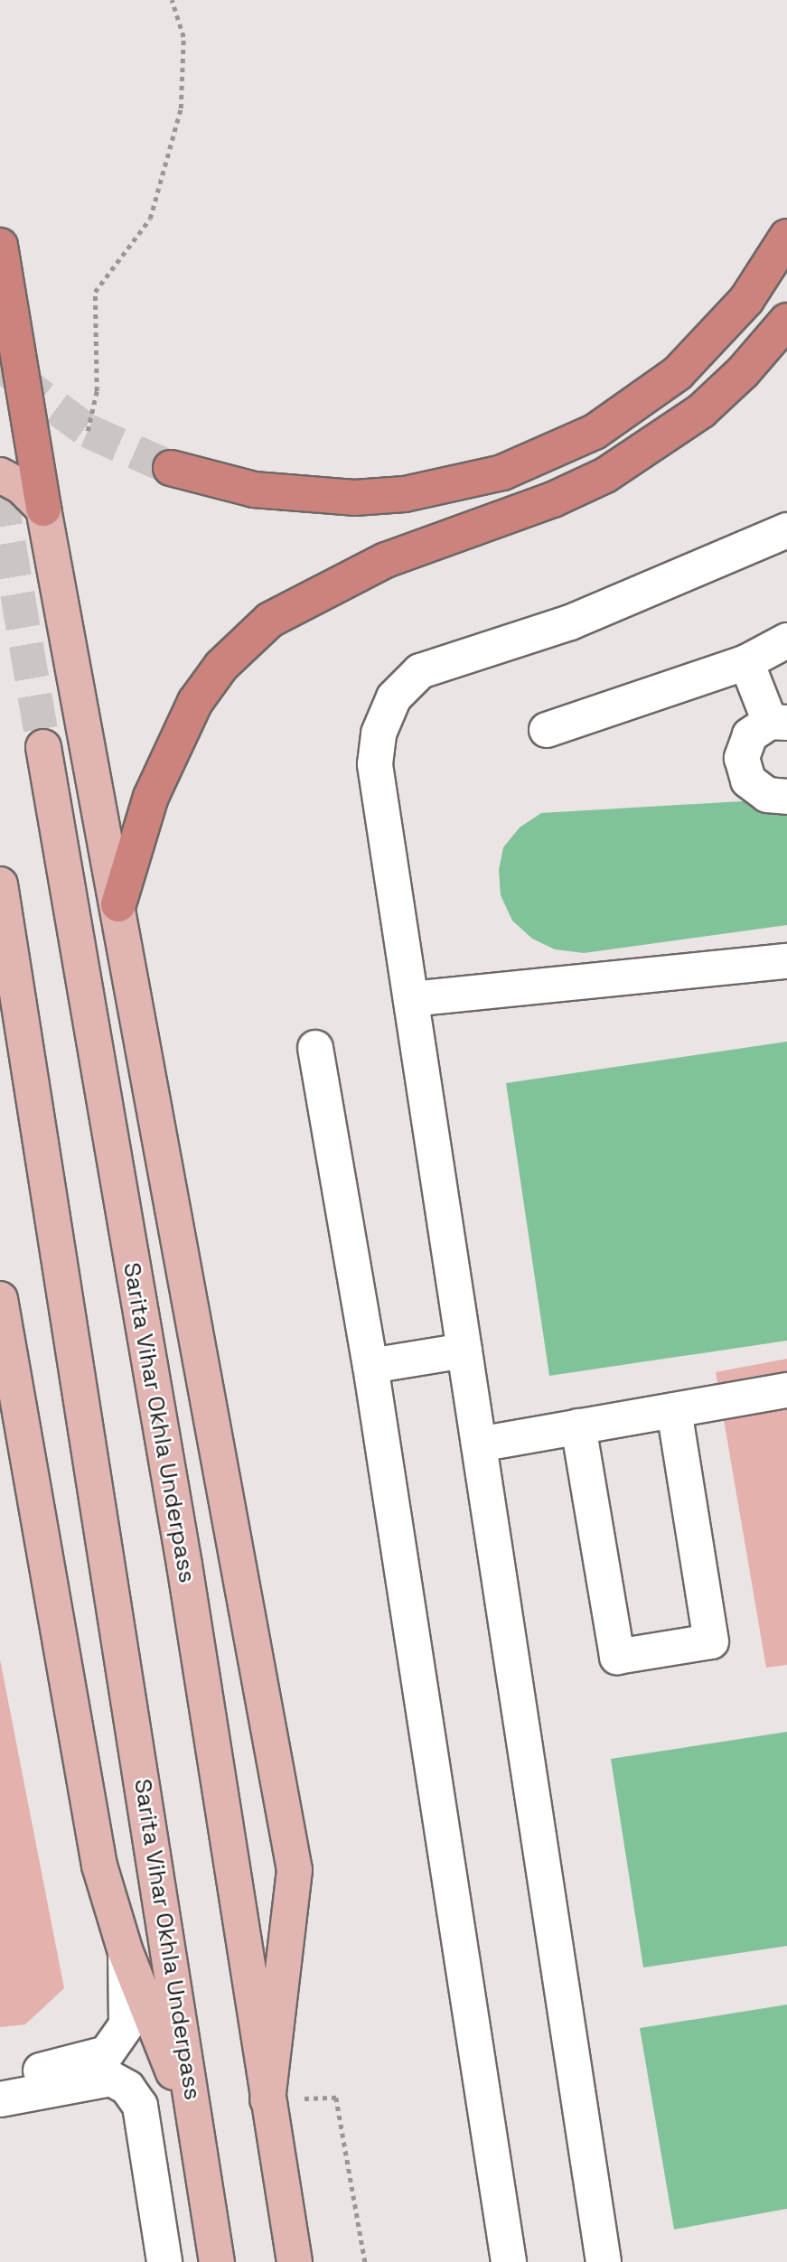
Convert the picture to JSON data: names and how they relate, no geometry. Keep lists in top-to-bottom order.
{
  "streets": {
    "main road": ["Sarita Vihar Okhla Underpass"]
  }
}
